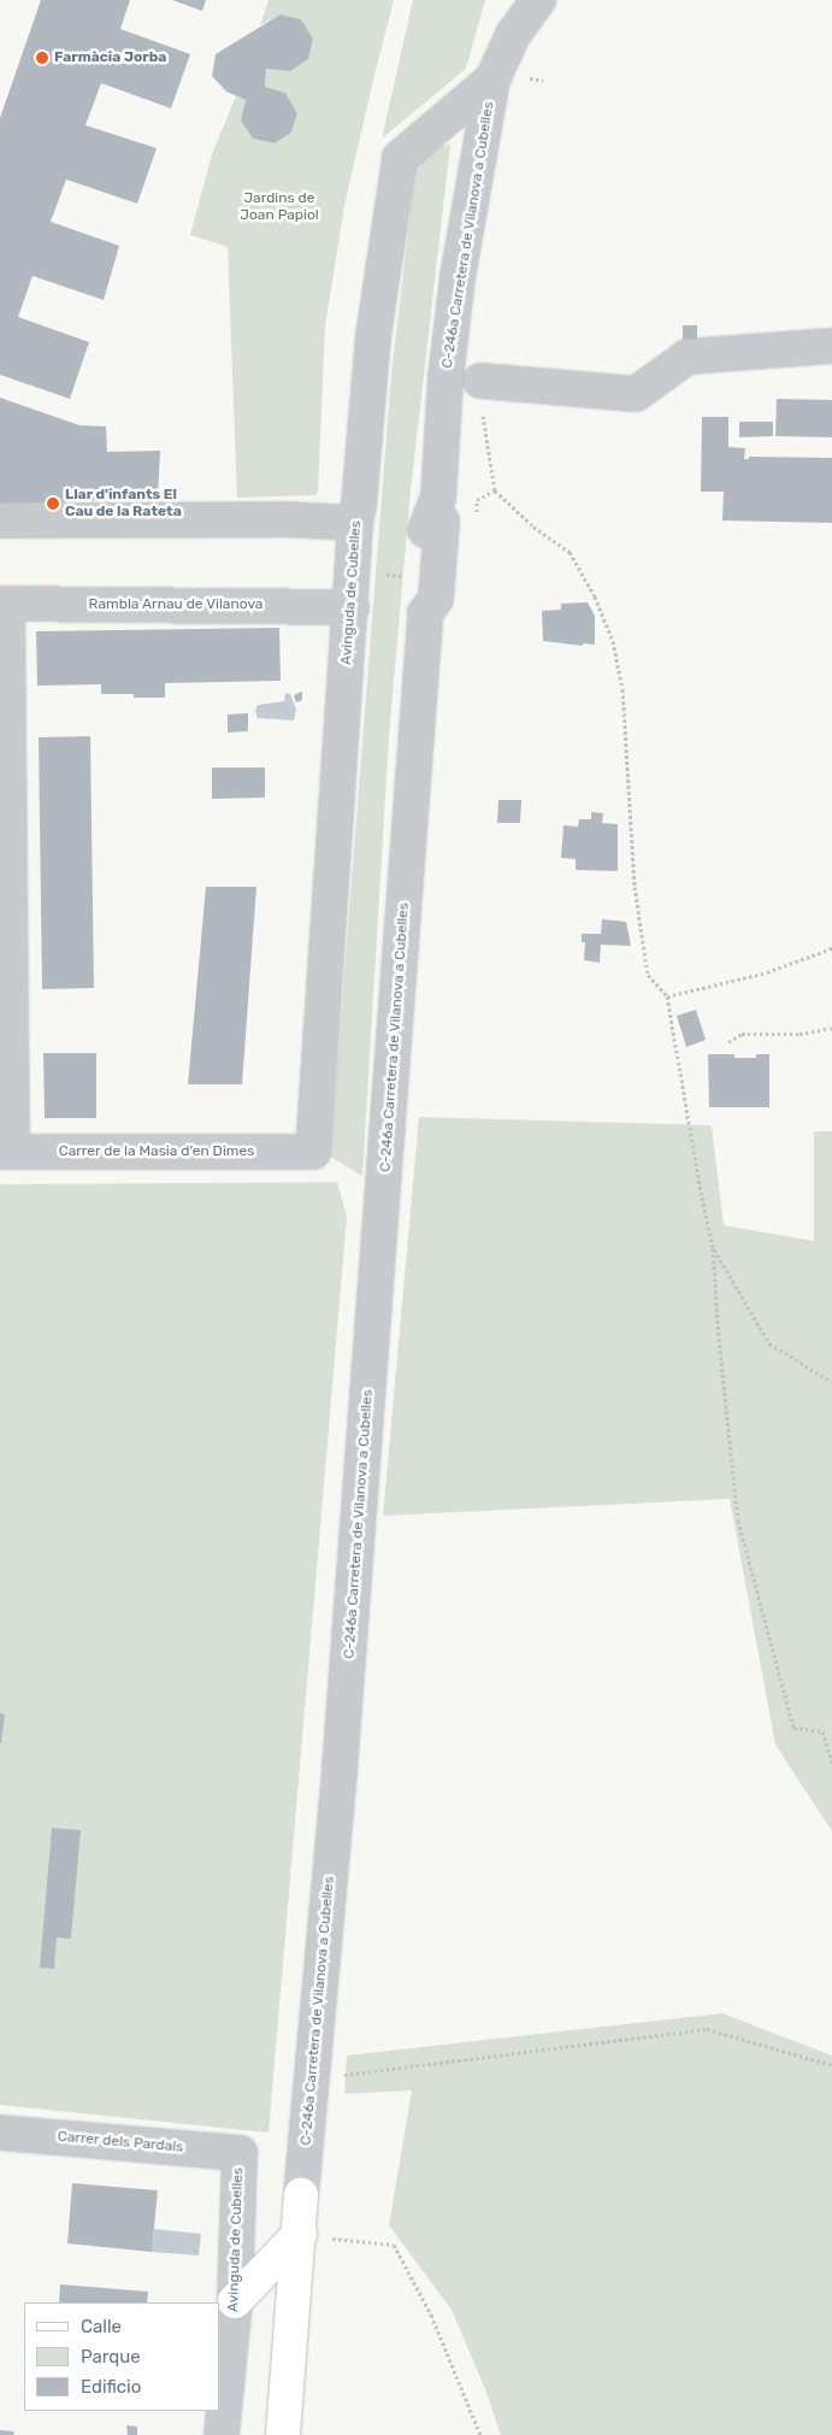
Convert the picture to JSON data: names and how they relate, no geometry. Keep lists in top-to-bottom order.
{
  "streets": {
    "main road": ["C-246a Carretera de Vilanova a Cubelles"],
    "street": [
      "Avinguda de Cubelles",
      "Rambla Arnau de Vilanova",
      "Carrer de la Masia d'en Dimes",
      "Carrer dels Pardals"
    ]
  },
  "crossings": [
    ["C-246a Carretera de Vilanova a Cubelles", "Avinguda de Cubelles"],
    ["Avinguda de Cubelles", "Rambla Arnau de Vilanova"],
    ["Avinguda de Cubelles", "Carrer de la Masia d'en Dimes"],
    ["Avinguda de Cubelles", "Carrer dels Pardals"]
  ],
  "parks": ["Jardins de Joan Papiol"],
  "places": ["Farmàcia Jorba", "Llar d'infants El Cau de la Rateta"],
  "legend": ["Calle", "Parque", "Edificio"]
}
